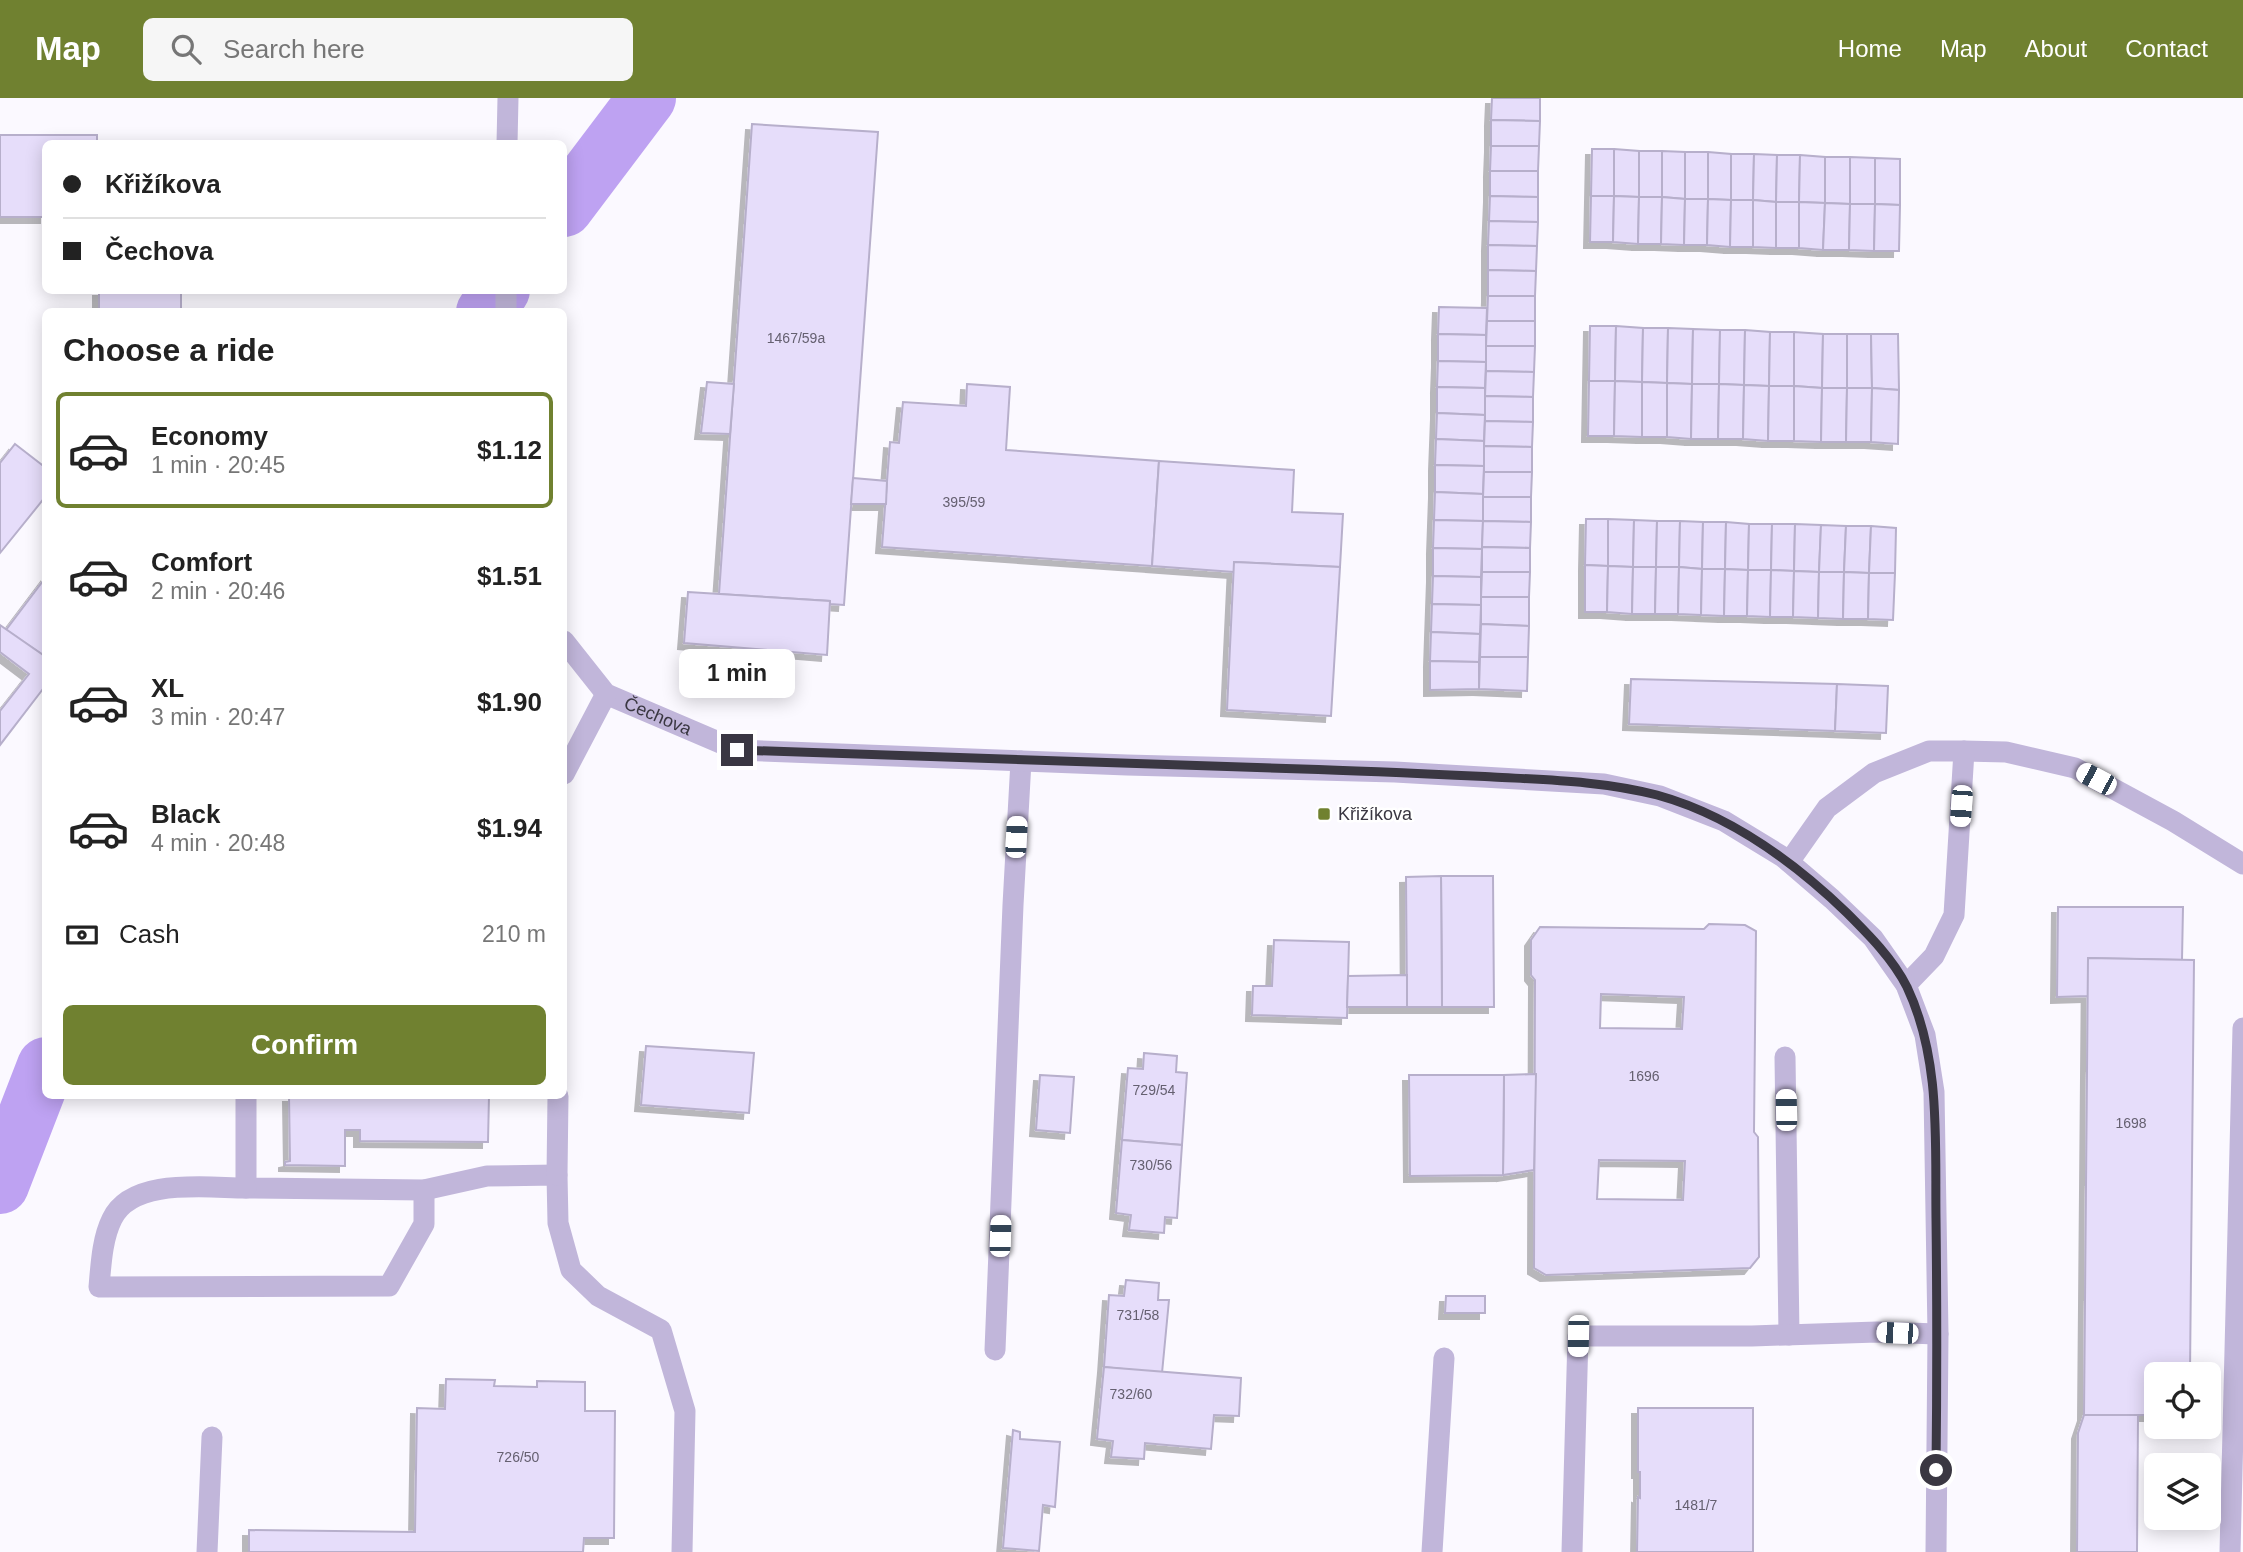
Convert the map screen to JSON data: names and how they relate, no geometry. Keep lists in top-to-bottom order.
{
  "streets": {
    "street": ["Čechova"]
  },
  "places": {
    "transit": ["Křižíkova"]
  },
  "house_numbers": [
    "1467/59a",
    "395/59",
    "1696",
    "729/54",
    "1698",
    "730/56",
    "731/58",
    "732/60",
    "726/50",
    "1481/7"
  ],
  "page": {
    "header": "Map",
    "search": "Search here",
    "nav": [
      "Home",
      "Map",
      "About",
      "Contact"
    ],
    "banner": ["Křižíkova", "Čechova"],
    "heading": "Choose a ride",
    "list": [
      {
        "name": "Economy",
        "note": "1 min · 20:45",
        "value": "$1.12"
      },
      {
        "name": "Comfort",
        "note": "2 min · 20:46",
        "value": "$1.51"
      },
      {
        "name": "XL",
        "note": "3 min · 20:47",
        "value": "$1.90"
      },
      {
        "name": "Black",
        "note": "4 min · 20:48",
        "value": "$1.94"
      }
    ],
    "bubble": "1 min",
    "pay": ["Cash", "210 m"],
    "buttons": "Confirm"
  }
}
